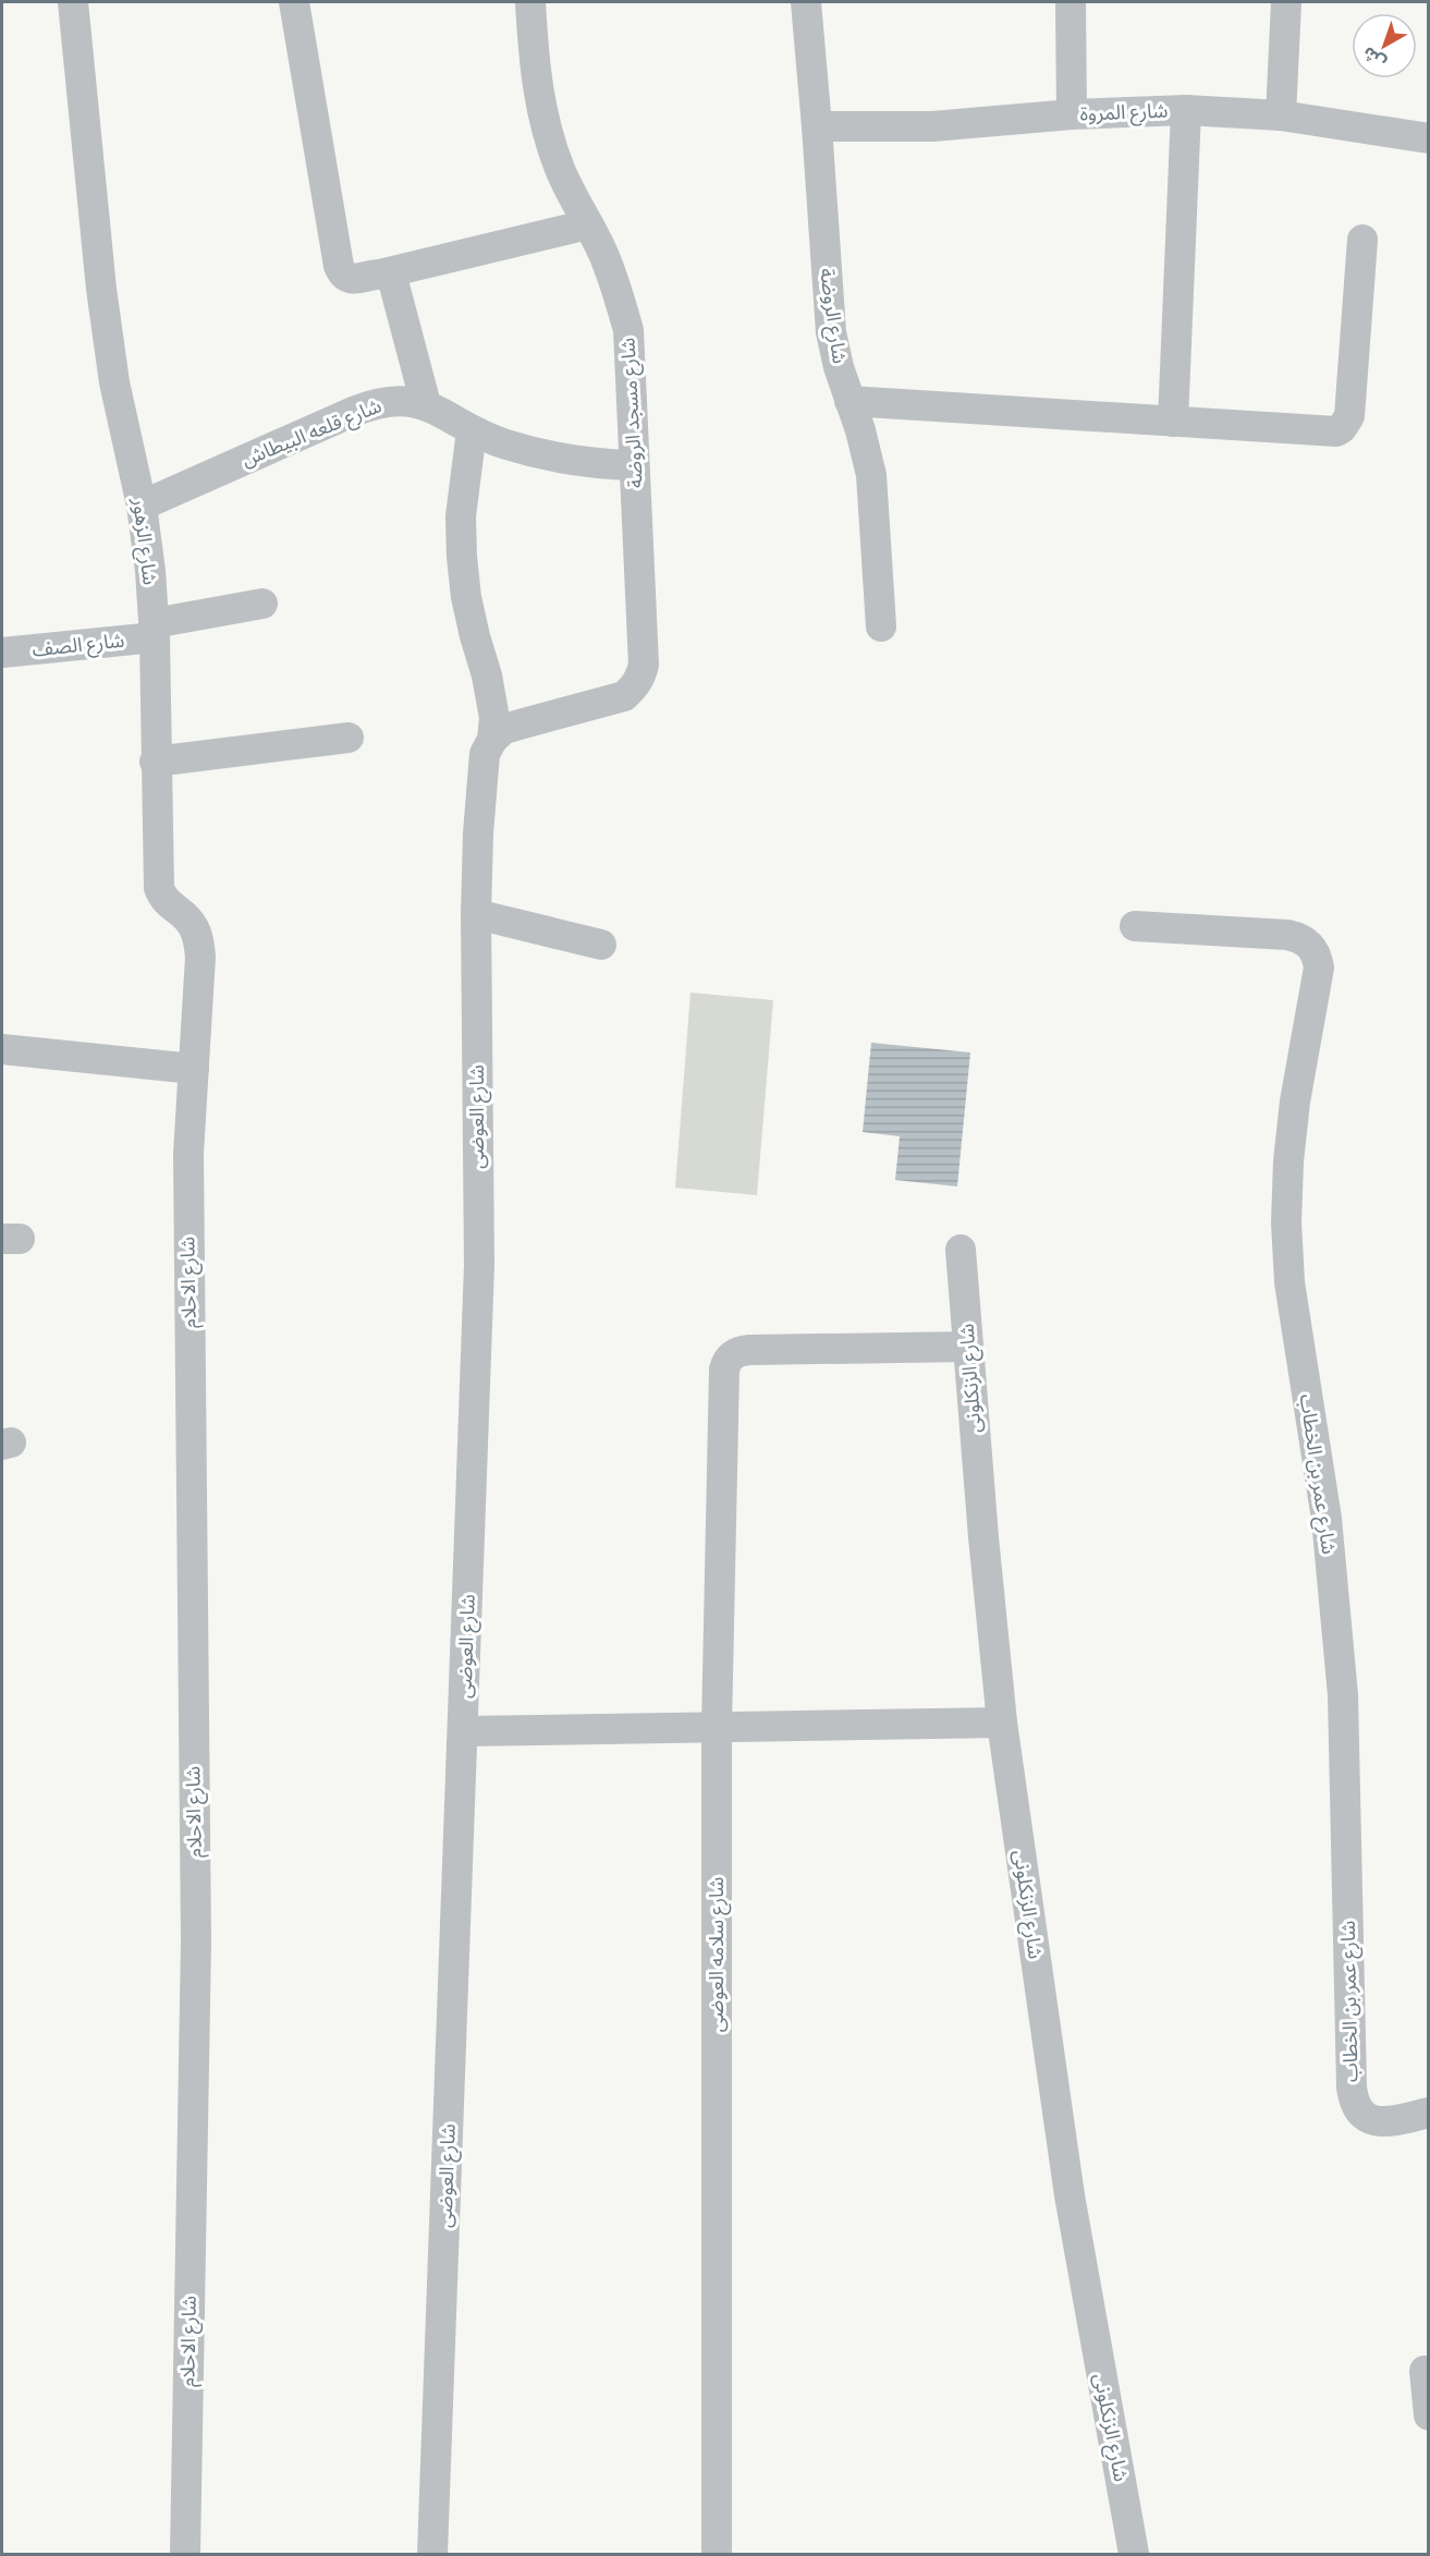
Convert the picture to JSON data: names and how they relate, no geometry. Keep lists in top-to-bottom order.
{
  "streets": {
    "street": [
      "شارع المروة",
      "شارع الروضة",
      "شارع مسجد الروضة",
      "شارع قلعه البيطاش",
      "شارع الزهور",
      "شارع الصف",
      "شارع العوضى",
      "شارع الاحلام",
      "شارع الزنكلونى",
      "شارع عمر بن الخطاب",
      "شارع سلامه العوضى"
    ]
  },
  "crossings": [
    ["شارع المروة", "شارع الروضة"],
    ["شارع مسجد الروضة", "شارع قلعه البيطاش"],
    ["شارع مسجد الروضة", "شارع العوضى"],
    ["شارع قلعه البيطاش", "شارع الزهور"],
    ["شارع قلعه البيطاش", "شارع العوضى"],
    ["شارع الزهور", "شارع الصف"],
    ["شارع الزهور", "شارع الاحلام"],
    ["شارع الزنكلونى", "شارع سلامه العوضى"]
  ],
  "north": "bottom left"
}
